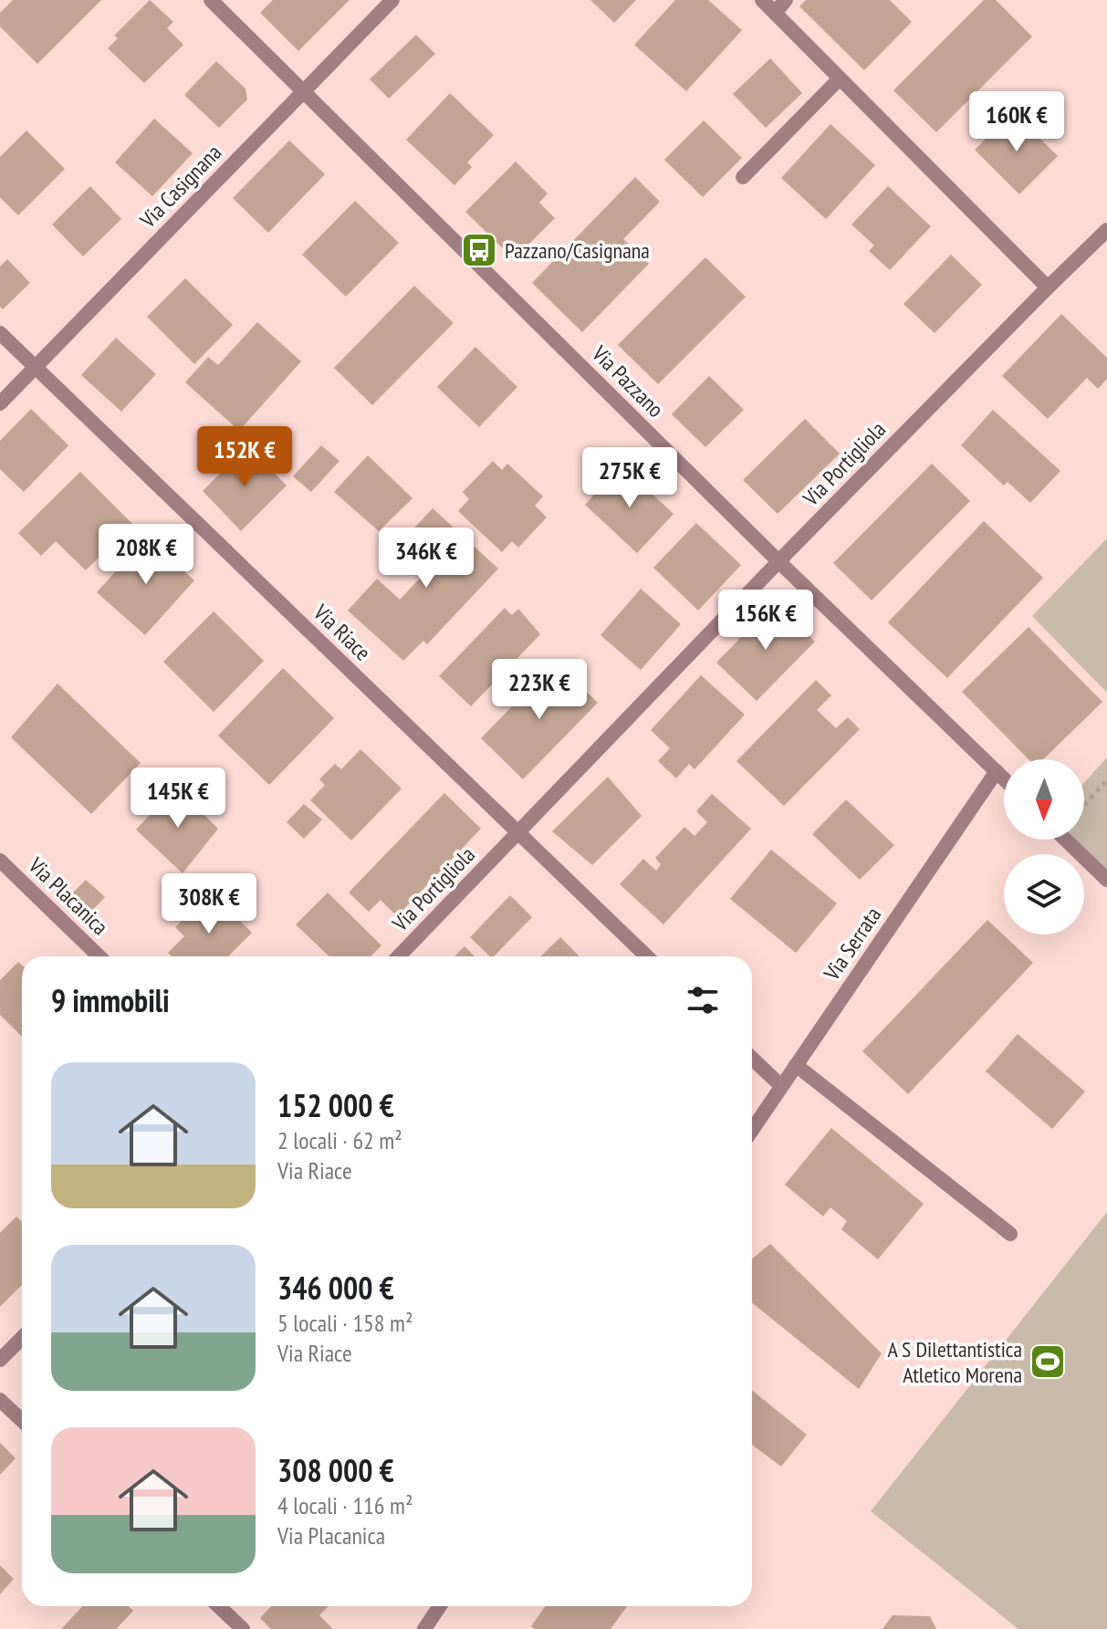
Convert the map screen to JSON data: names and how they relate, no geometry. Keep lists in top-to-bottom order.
{
  "streets": {
    "street": [
      "Via Casignana",
      "Via Pazzano",
      "Via Portigliola",
      "Via Riace",
      "Via Placanica",
      "Via Serrata"
    ]
  },
  "crossings": [
    ["Via Casignana", "Via Pazzano"],
    ["Via Casignana", "Via Riace"],
    ["Via Pazzano", "Via Portigliola"],
    ["Via Pazzano", "Via Serrata"],
    ["Via Portigliola", "Via Riace"]
  ],
  "places": {
    "bus stop": ["Pazzano/Casignana"],
    "sports": ["A S Dilettantistica Atletico Morena"]
  },
  "north": "bottom",
  "page": {
    "price": [
      "160K €",
      "152K €",
      "275K €",
      "208K €",
      "346K €",
      "156K €",
      "223K €",
      "145K €",
      "308K €"
    ],
    "heading": "9 immobili",
    "list": [
      {
        "name": "152 000 €",
        "note": "2 locali · 62 m² · Via Riace"
      },
      {
        "name": "346 000 €",
        "note": "5 locali · 158 m² · Via Riace"
      },
      {
        "name": "308 000 €",
        "note": "4 locali · 116 m² · Via Placanica"
      }
    ]
  }
}
